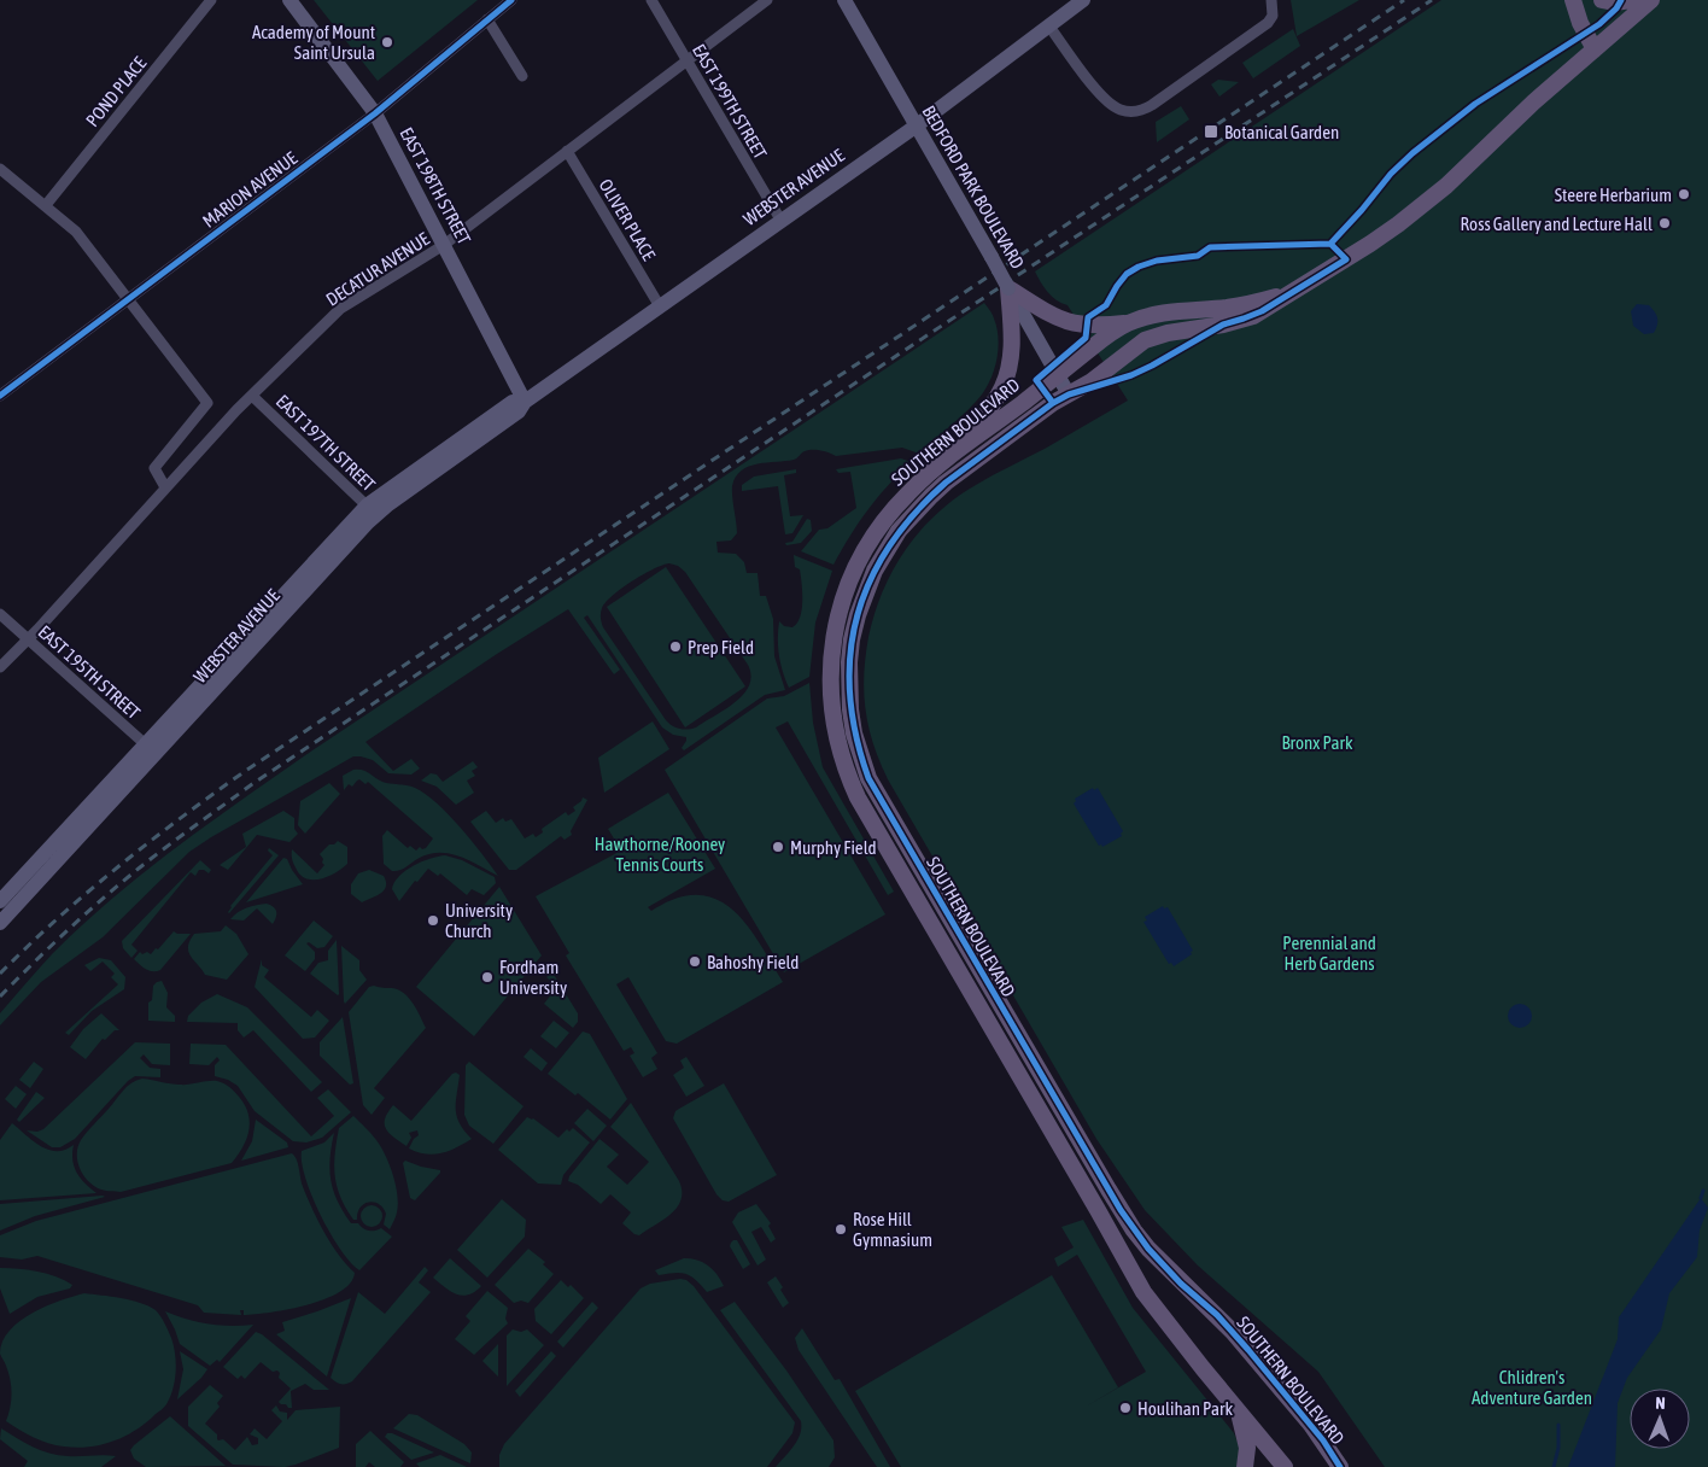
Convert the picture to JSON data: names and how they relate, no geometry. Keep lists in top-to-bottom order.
{
  "streets": {
    "main road": [
      "EAST 198TH STREET",
      "WEBSTER AVENUE",
      "BEDFORD PARK BOULEVARD",
      "SOUTHERN BOULEVARD"
    ],
    "street": [
      "POND PLACE",
      "EAST 199TH STREET",
      "MARION AVENUE",
      "OLIVER PLACE",
      "DECATUR AVENUE",
      "EAST 197TH STREET",
      "EAST 195TH STREET"
    ]
  },
  "crossings": [
    ["EAST 199TH STREET", "WEBSTER AVENUE"],
    ["EAST 199TH STREET", "DECATUR AVENUE"],
    ["EAST 198TH STREET", "WEBSTER AVENUE"],
    ["EAST 198TH STREET", "MARION AVENUE"],
    ["EAST 198TH STREET", "DECATUR AVENUE"],
    ["WEBSTER AVENUE", "BEDFORD PARK BOULEVARD"],
    ["WEBSTER AVENUE", "OLIVER PLACE"],
    ["WEBSTER AVENUE", "EAST 197TH STREET"],
    ["WEBSTER AVENUE", "EAST 195TH STREET"],
    ["BEDFORD PARK BOULEVARD", "SOUTHERN BOULEVARD"],
    ["OLIVER PLACE", "DECATUR AVENUE"],
    ["DECATUR AVENUE", "EAST 197TH STREET"],
    ["DECATUR AVENUE", "EAST 195TH STREET"]
  ],
  "parks": [
    "Bronx Park",
    "Hawthorne/Rooney Tennis Courts",
    "Perennial and Herb Gardens",
    "Chlidren's Adventure Garden"
  ],
  "places": {
    "other": [
      "Academy of Mount Saint Ursula",
      "Steere Herbarium",
      "Ross Gallery and Lecture Hall",
      "Prep Field",
      "Murphy Field",
      "University Church",
      "Bahoshy Field",
      "Fordham University",
      "Rose Hill Gymnasium",
      "Houlihan Park"
    ],
    "transit": ["Botanical Garden"]
  },
  "north": "top"
}
